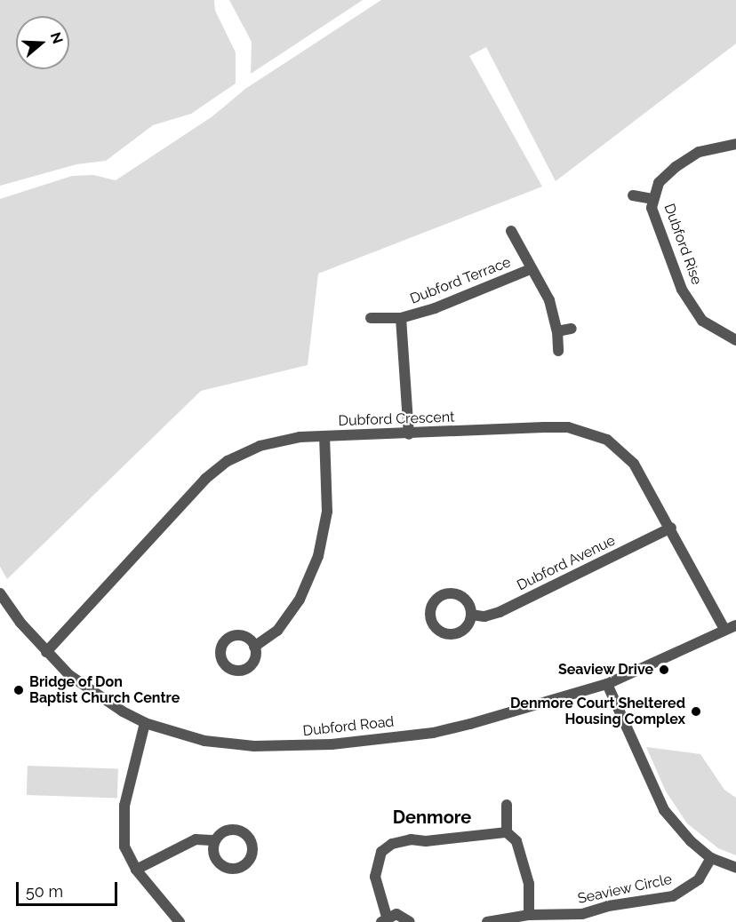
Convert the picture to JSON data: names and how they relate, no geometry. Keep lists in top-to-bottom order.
{
  "streets": {
    "street": [
      "Dubford Rise",
      "Dubford Terrace",
      "Dubford Crescent",
      "Dubford Avenue",
      "Dubford Road",
      "Seaview Circle"
    ]
  },
  "crossings": [
    ["Dubford Terrace", "Dubford Crescent"],
    ["Dubford Crescent", "Dubford Avenue"],
    ["Dubford Crescent", "Dubford Road"]
  ],
  "districts": ["Denmore"],
  "places": ["Seaview Drive", "Bridge of Don Baptist Church Centre", "Denmore Court Sheltered Housing Complex"],
  "scale_bar": "50 m",
  "north": "right"
}
